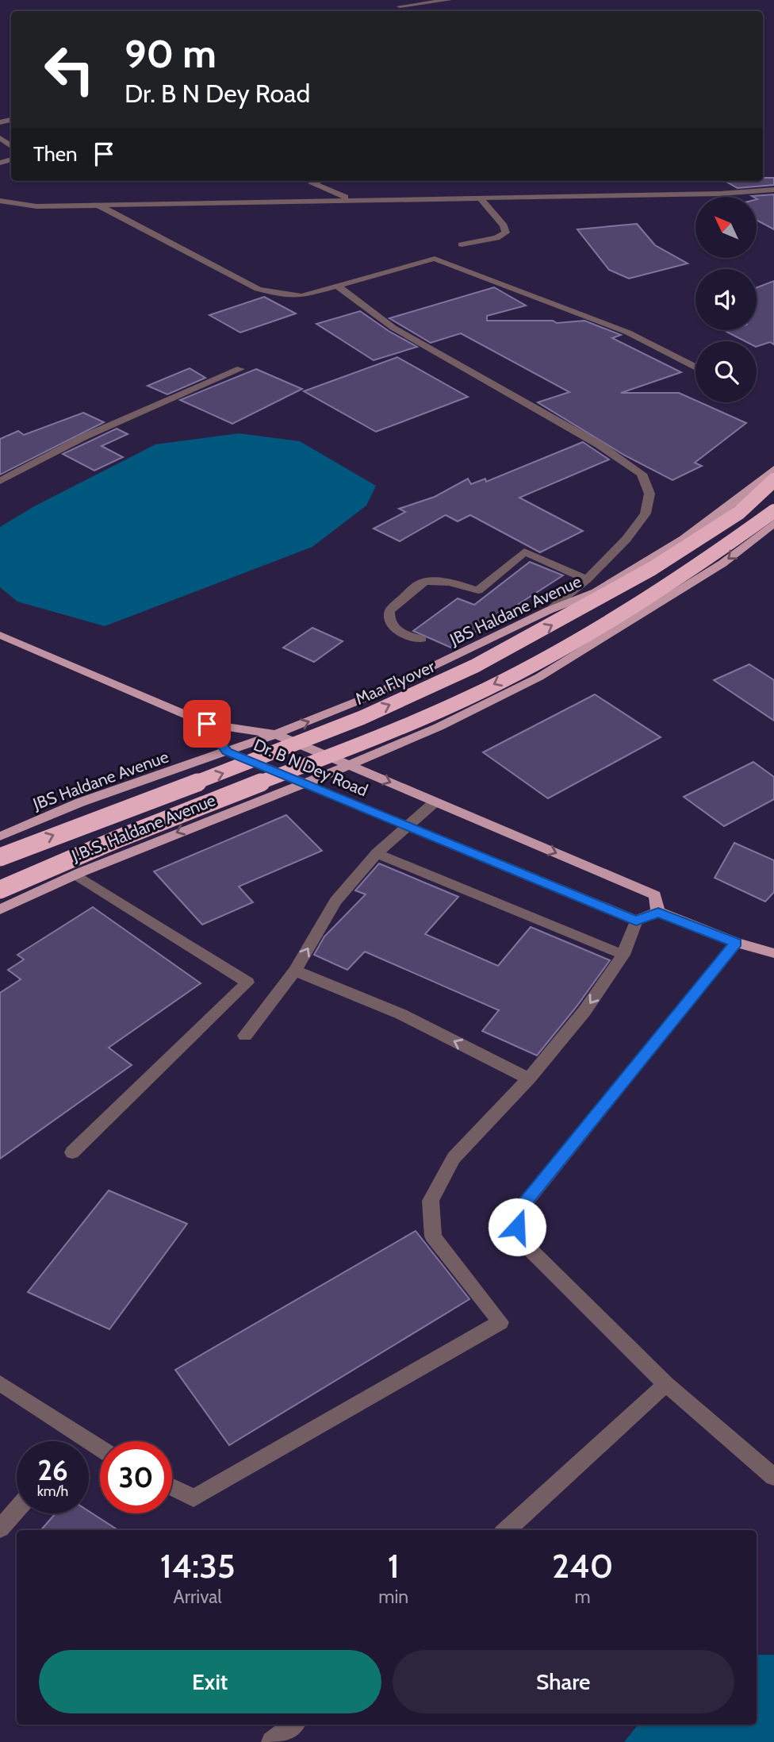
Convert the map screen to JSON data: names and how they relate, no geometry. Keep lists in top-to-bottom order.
{
  "streets": {
    "highway": ["Maa Flyover"],
    "main road": ["JBS Haldane Avenue", "Dr. B N Dey Road", "J.B.S. Haldane Avenue"]
  },
  "crossings": [
    ["JBS Haldane Avenue", "Dr. B N Dey Road"],
    ["Dr. B N Dey Road", "J.B.S. Haldane Avenue"]
  ],
  "one_way": ["J.B.S. Haldane Avenue"],
  "north": "top left",
  "page": {
    "turn": ["90 m", "Dr. B N Dey Road"],
    "then": "Then",
    "speed": "26 km/h",
    "limit": "30",
    "eta": [
      "14:35",
      "Arrival",
      "1",
      "min",
      "240",
      "m"
    ],
    "buttons": ["Exit", "Share"]
  }
}
